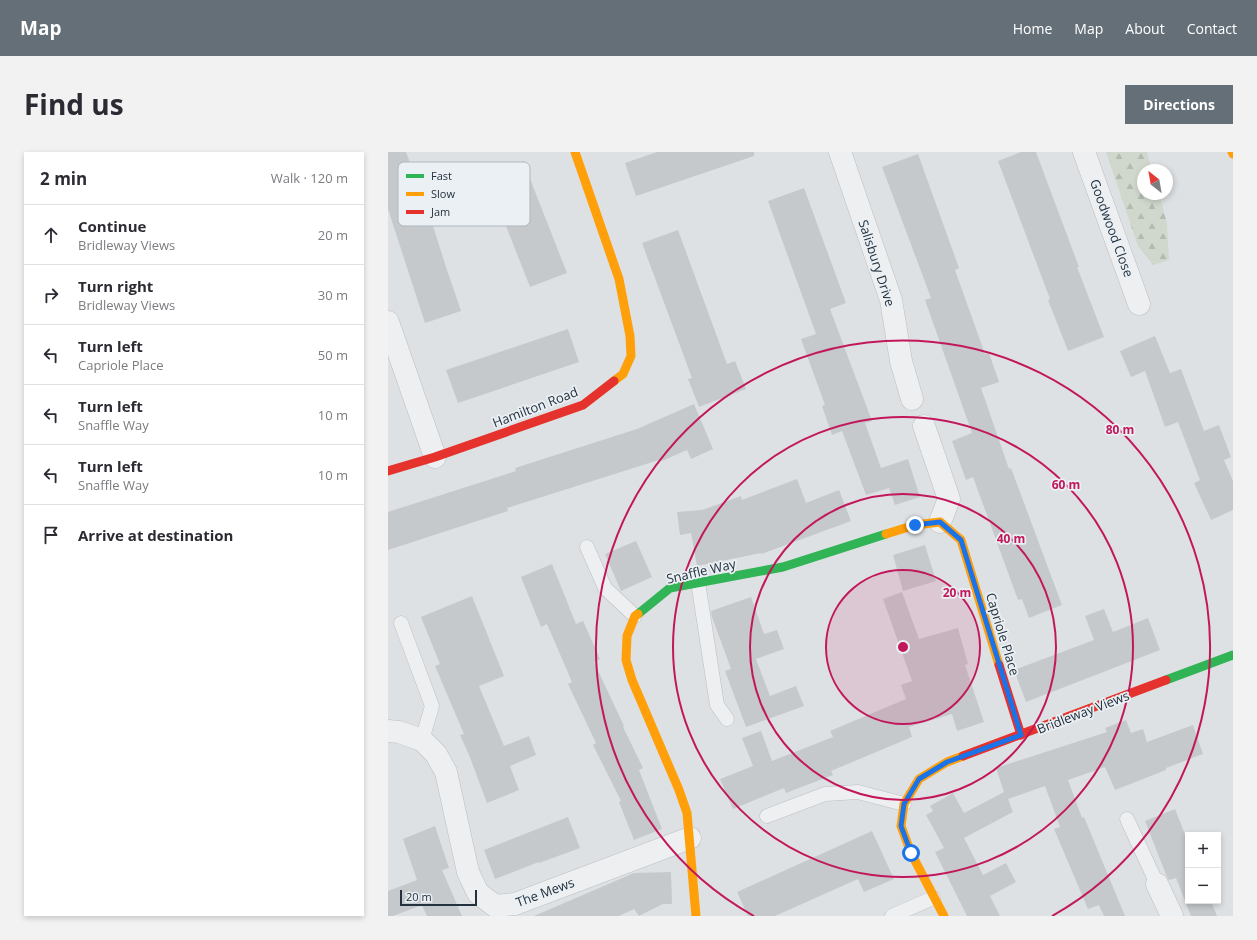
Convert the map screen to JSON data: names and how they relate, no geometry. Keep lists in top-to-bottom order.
{
  "streets": {
    "street": [
      "Goodwood Close",
      "Salisbury Drive",
      "Hamilton Road",
      "Snaffle Way",
      "Capriole Place",
      "Bridleway Views",
      "The Mews"
    ]
  },
  "crossings": [
    ["Snaffle Way", "Capriole Place"],
    ["Snaffle Way", "The Mews"],
    ["Capriole Place", "Bridleway Views"]
  ],
  "legend": ["Fast", "Slow", "Jam"],
  "scale_bar": "20 m",
  "north": "top left",
  "page": {
    "header": "Map",
    "nav": [
      "Home",
      "Map",
      "About",
      "Contact"
    ],
    "title": "Find us",
    "buttons": "Directions",
    "heading": ["2 min", "Walk · 120 m"],
    "list": [
      ["Continue", "Bridleway Views", "20 m"],
      ["Turn right", "Bridleway Views", "30 m"],
      ["Turn left", "Capriole Place", "50 m"],
      ["Turn left", "Snaffle Way", "10 m"],
      ["Turn left", "Snaffle Way", "10 m"],
      "Arrive at destination"
    ],
    "map_buttons": ["+", "−"],
    "scale": "20 m"
  },
  "rings": [
    "80 m",
    "60 m",
    "40 m",
    "20 m"
  ]
}
